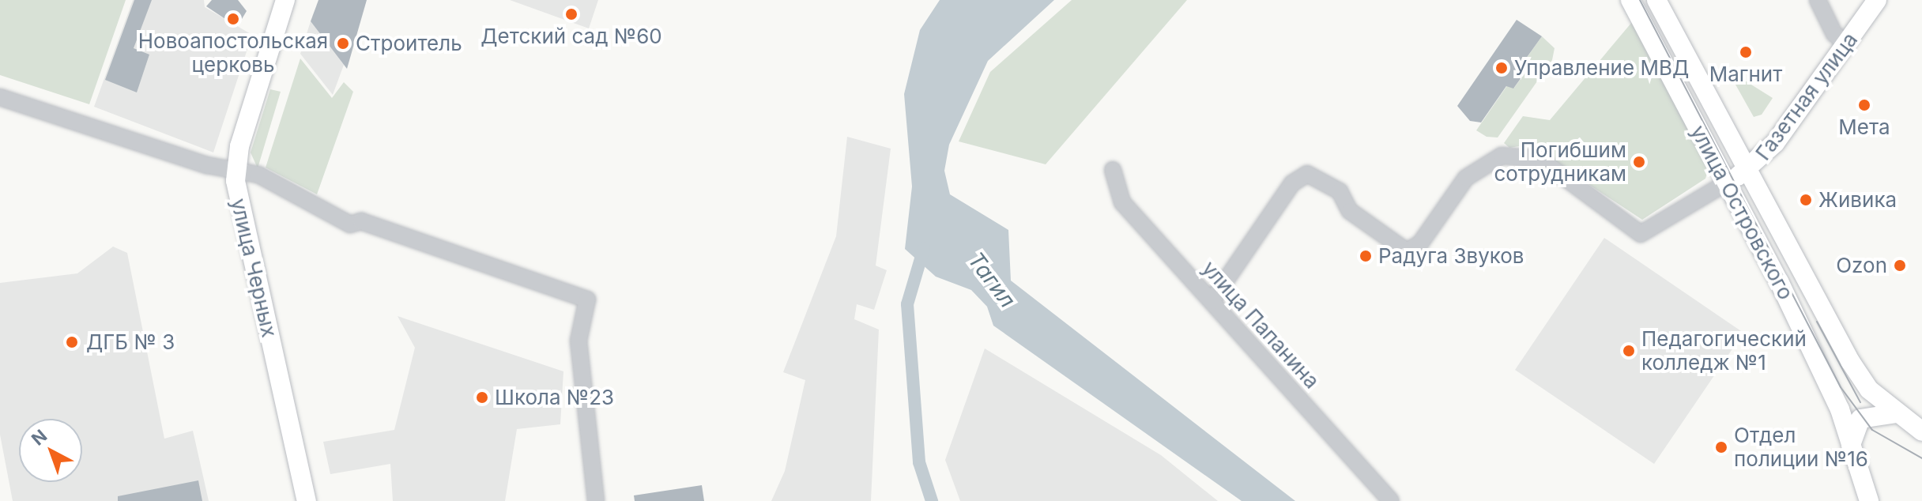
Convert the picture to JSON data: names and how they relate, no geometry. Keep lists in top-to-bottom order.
{
  "streets": {
    "main road": ["Газетная улица", "улица Островского", "улица Черных"],
    "street": ["улица Папанина"]
  },
  "crossings": [
    ["Газетная улица", "улица Островского"]
  ],
  "water": ["Тагил"],
  "places": [
    "Детский сад №60",
    "Новоапостольская церковь",
    "Строитель",
    "Магнит",
    "Управление МВД",
    "Мета",
    "Погибшим сотрудникам",
    "Живика",
    "Радуга Звуков",
    "Ozon",
    "ДГБ № 3",
    "Педагогический колледж №1",
    "Школа №23",
    "Отдел полиции №16"
  ],
  "north": "top left"
}
